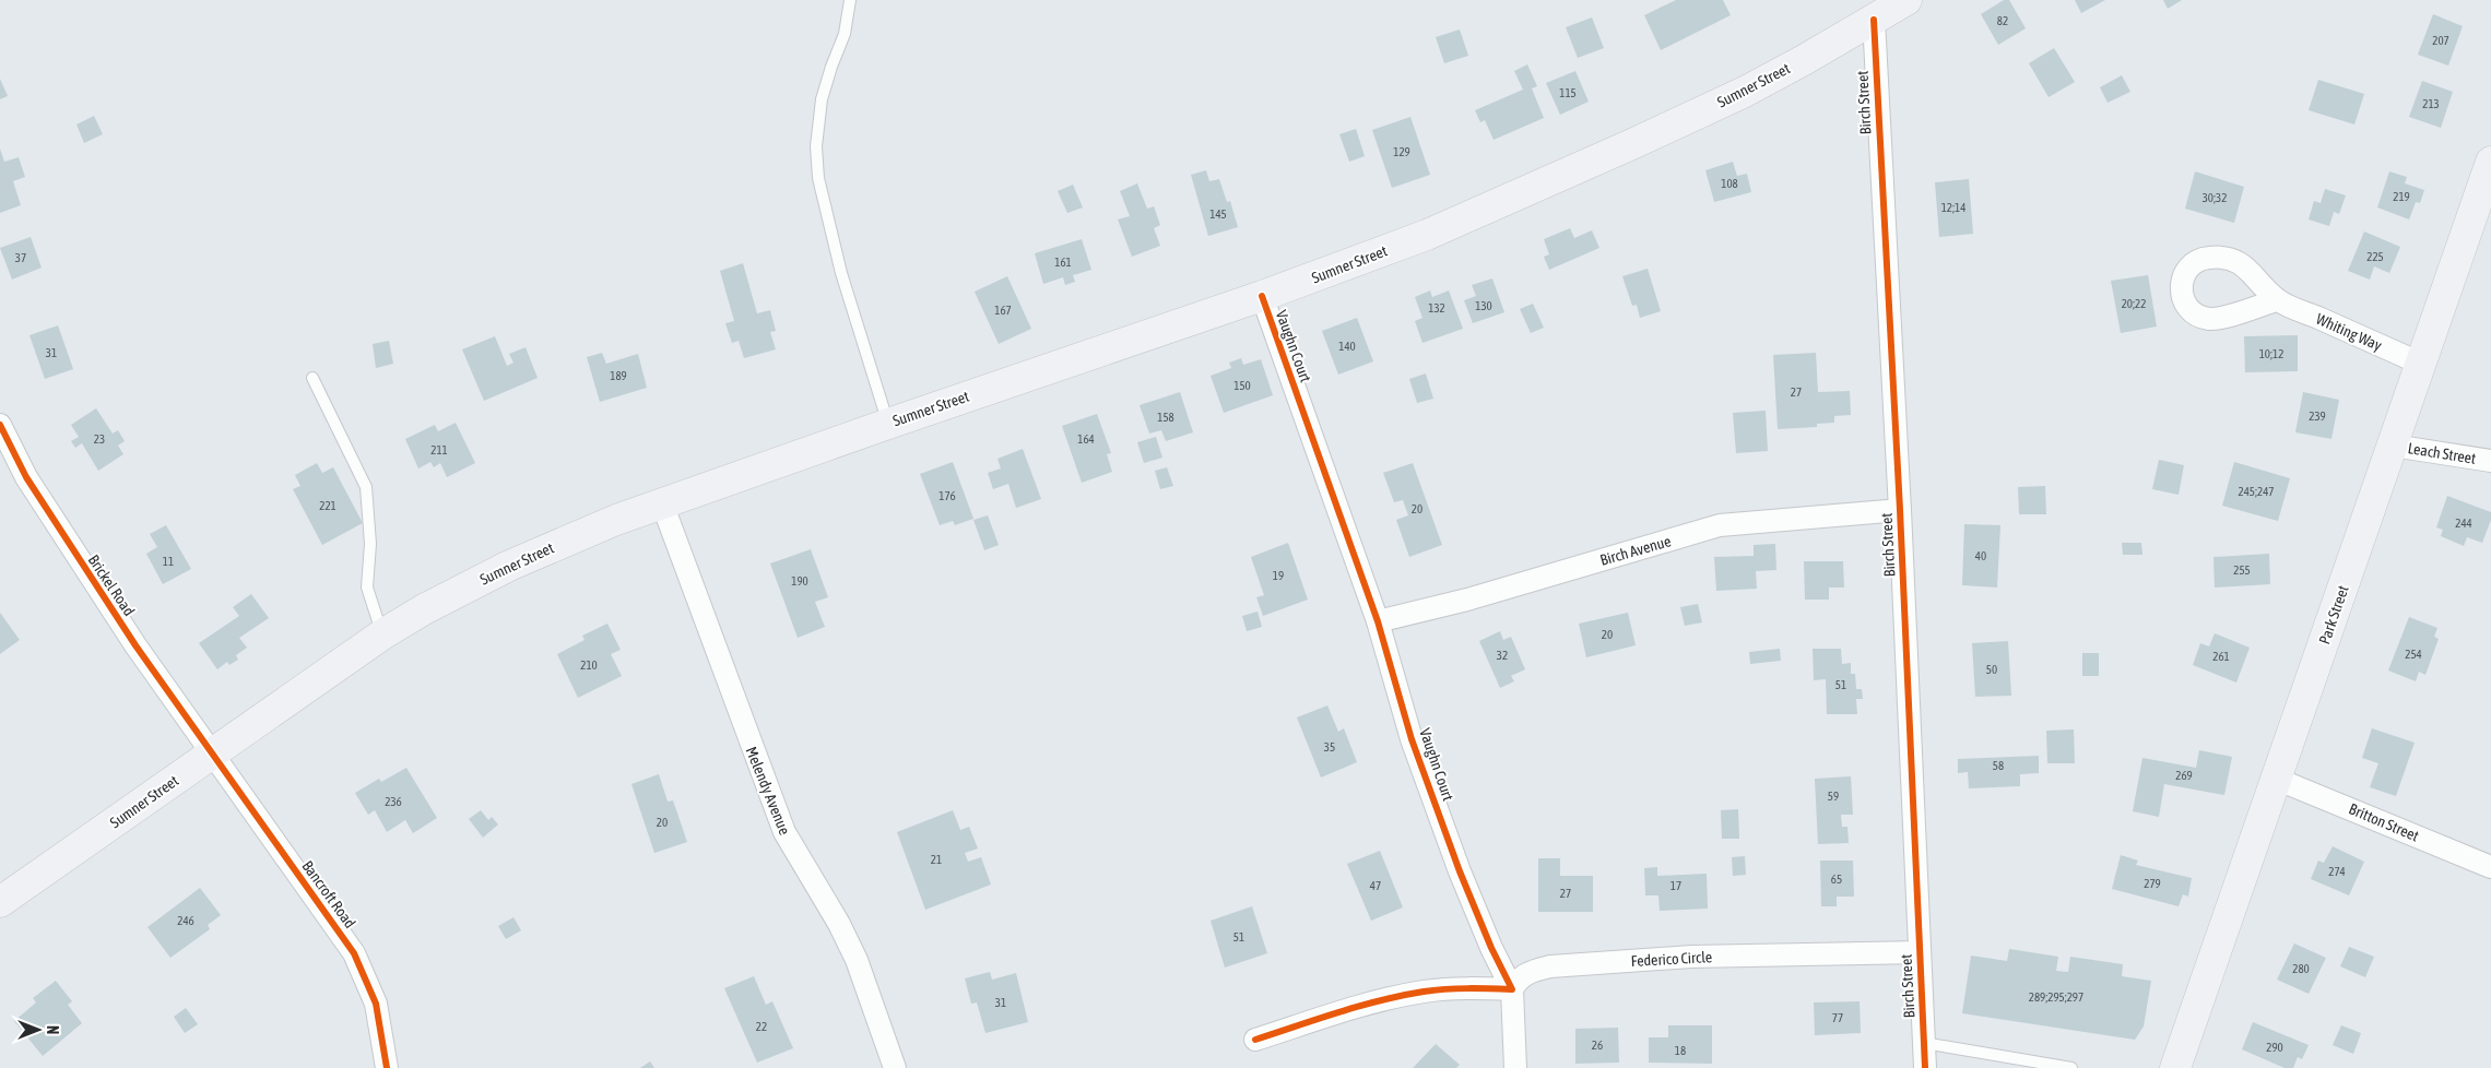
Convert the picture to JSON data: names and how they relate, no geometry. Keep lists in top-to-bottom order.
{
  "streets": {
    "main road": ["Sumner Street", "Park Street"],
    "street": [
      "Birch Street",
      "Whiting Way",
      "Vaughn Court",
      "Leach Street",
      "Birch Avenue",
      "Brickel Road",
      "Melendy Avenue",
      "Britton Street",
      "Bancroft Road",
      "Federico Circle"
    ]
  },
  "crossings": [
    ["Sumner Street", "Birch Street"],
    ["Sumner Street", "Vaughn Court"],
    ["Sumner Street", "Brickel Road"],
    ["Sumner Street", "Melendy Avenue"],
    ["Sumner Street", "Bancroft Road"],
    ["Birch Street", "Birch Avenue"],
    ["Birch Street", "Federico Circle"],
    ["Whiting Way", "Park Street"],
    ["Vaughn Court", "Birch Avenue"],
    ["Vaughn Court", "Federico Circle"],
    ["Leach Street", "Park Street"],
    ["Brickel Road", "Bancroft Road"],
    ["Park Street", "Britton Street"]
  ],
  "house_numbers": [
    "82",
    "207",
    "115",
    "213",
    "129",
    "108",
    "219",
    "30;32",
    "12;14",
    "145",
    "225",
    "37",
    "161",
    "20;22",
    "130",
    "132",
    "167",
    "140",
    "31",
    "10;12",
    "189",
    "150",
    "27",
    "239",
    "158",
    "23",
    "164",
    "211",
    "245;247",
    "176",
    "221",
    "20",
    "244",
    "40",
    "11",
    "255",
    "19",
    "190",
    "20",
    "254",
    "32",
    "261",
    "210",
    "50",
    "51",
    "35",
    "58",
    "269",
    "59",
    "236",
    "20",
    "21",
    "274",
    "65",
    "279",
    "47",
    "17",
    "27",
    "246",
    "51",
    "280",
    "289;295;297",
    "31",
    "77",
    "22",
    "26",
    "290",
    "18"
  ],
  "north": "right"
}
